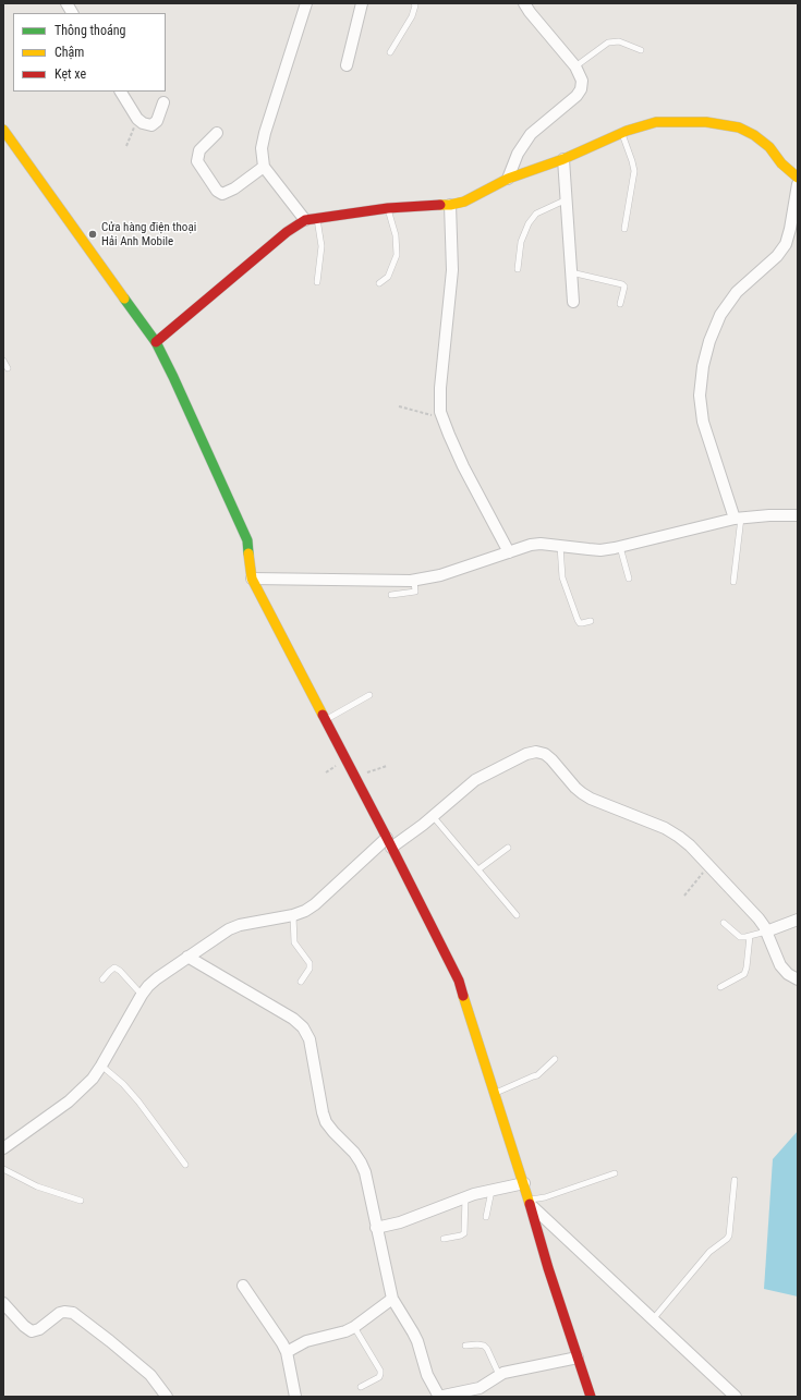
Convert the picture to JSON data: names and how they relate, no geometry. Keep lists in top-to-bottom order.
{
  "places": ["Cửa hàng điện thoại Hải Anh Mobile"],
  "legend": ["Thông thoáng", "Chậm", "Kẹt xe"]
}
